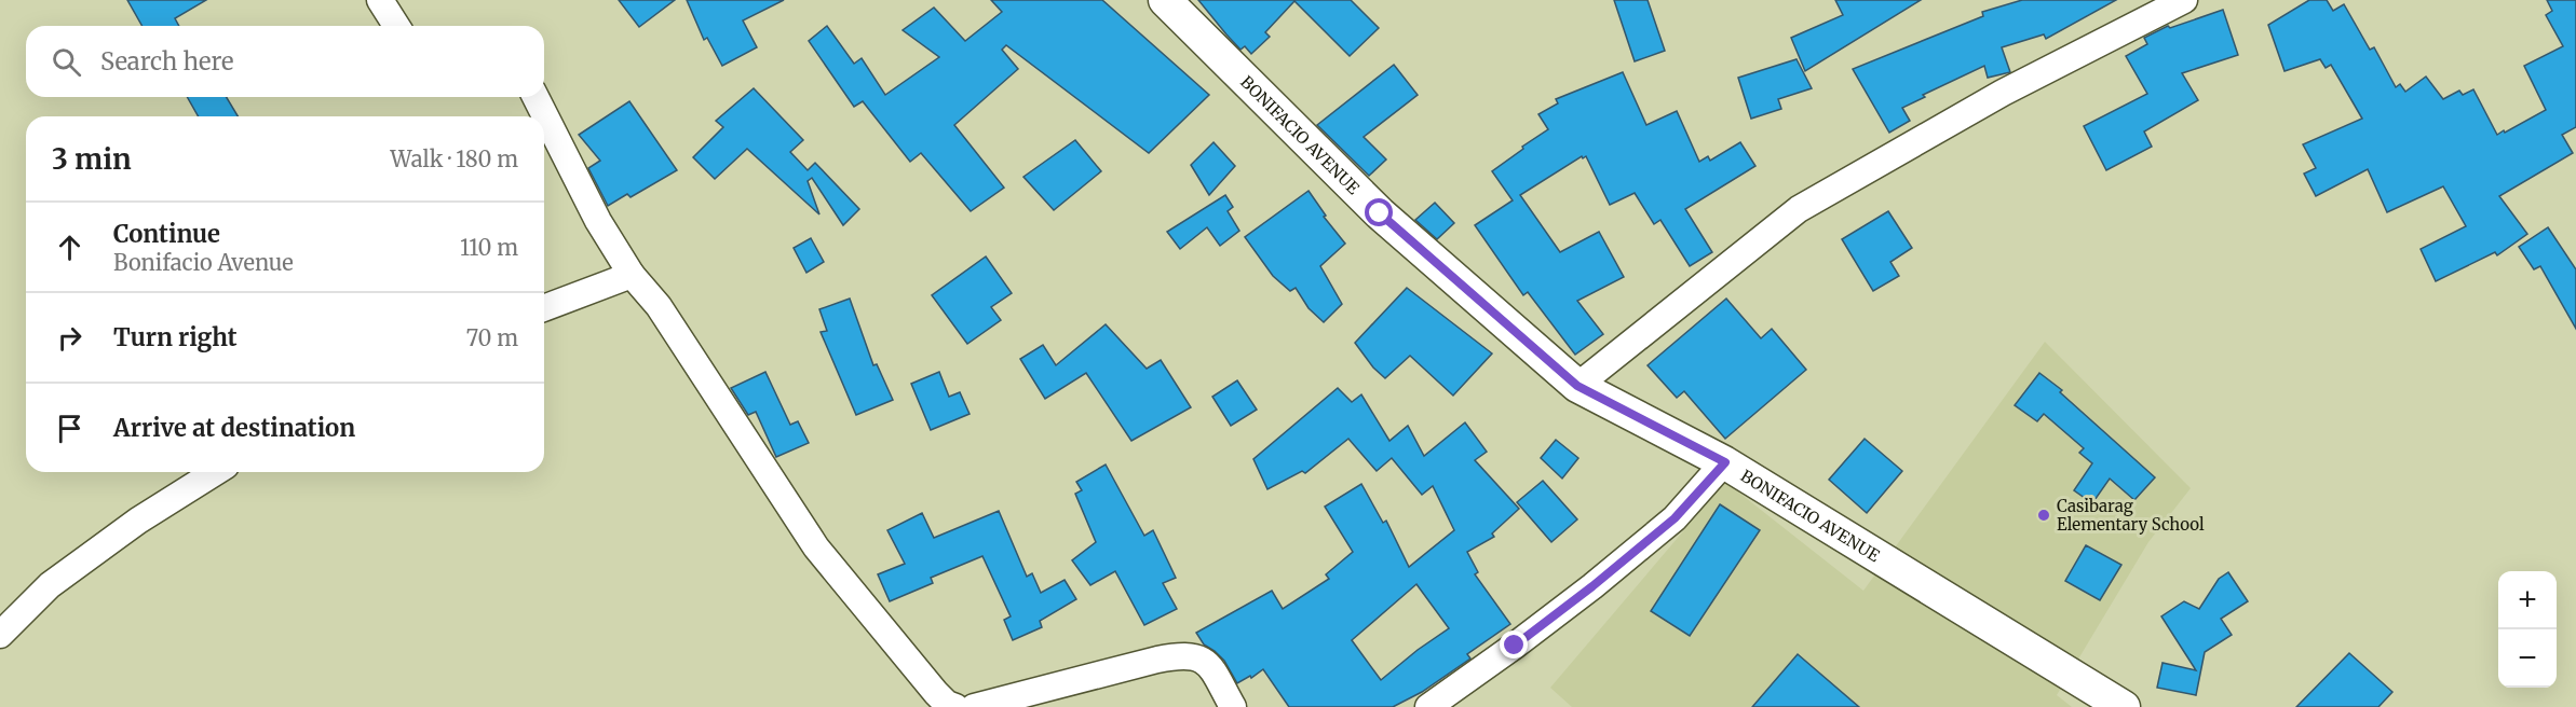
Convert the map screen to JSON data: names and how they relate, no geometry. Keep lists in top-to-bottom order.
{
  "streets": {
    "street": ["BONIFACIO AVENUE"]
  },
  "places": ["Casibarag Elementary School"],
  "page": {
    "search": "Search here",
    "heading": ["3 min", "Walk · 180 m"],
    "list": [
      ["Continue", "Bonifacio Avenue", "110 m"],
      ["Turn right", "70 m"],
      "Arrive at destination"
    ],
    "map_buttons": ["+", "−"]
  }
}
